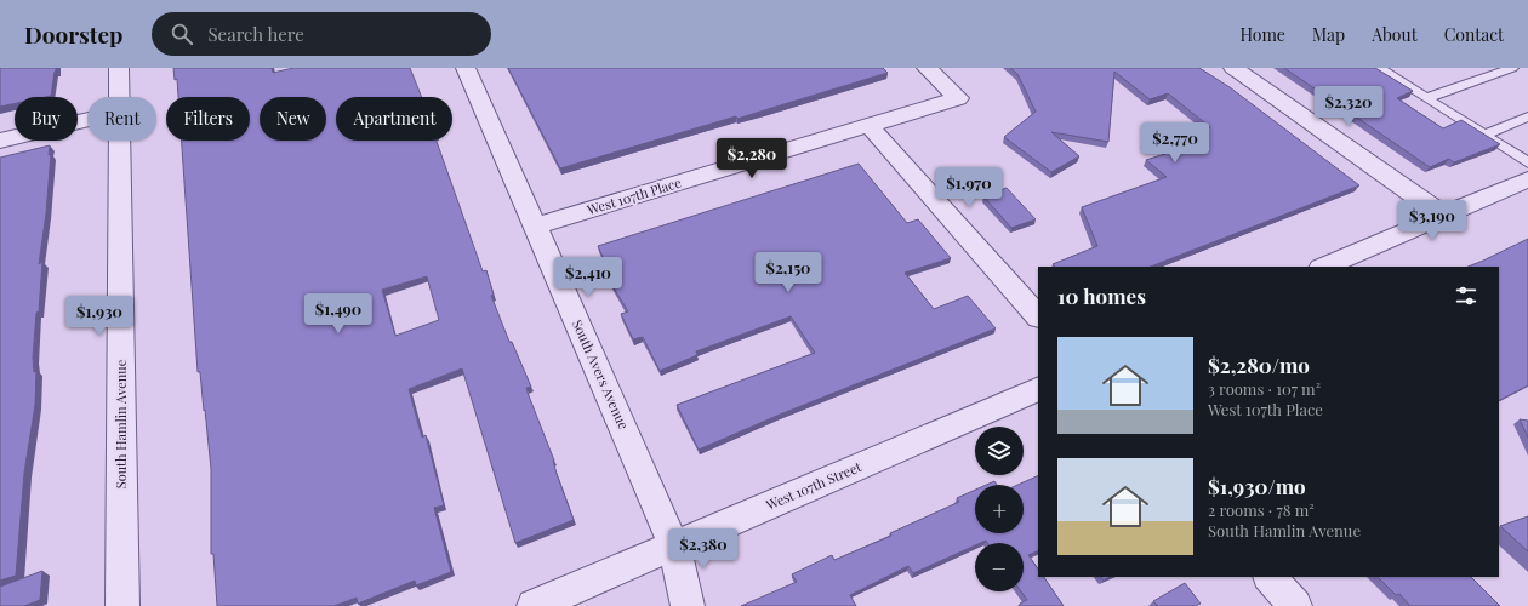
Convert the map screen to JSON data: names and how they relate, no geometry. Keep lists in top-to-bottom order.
{
  "streets": {
    "street": [
      "West 107th Place",
      "South Avers Avenue",
      "South Hamlin Avenue",
      "West 107th Street"
    ]
  },
  "crossings": [
    ["West 107th Place", "South Avers Avenue"],
    ["South Avers Avenue", "West 107th Street"]
  ],
  "page": {
    "header": "Doorstep",
    "search": "Search here",
    "nav": [
      "Home",
      "Map",
      "About",
      "Contact"
    ],
    "price": [
      "$2,320",
      "$2,770",
      "$2,280",
      "$1,970",
      "$3,190",
      "$2,150",
      "$2,410",
      "$1,490",
      "$1,930",
      "$2,380"
    ],
    "chip": [
      "Buy",
      "Rent",
      "Filters",
      "New",
      "Apartment"
    ],
    "heading": "10 homes",
    "list": [
      {
        "name": "$2,280/mo",
        "note": "3 rooms · 107 m² · West 107th Place"
      },
      {
        "name": "$1,930/mo",
        "note": "2 rooms · 78 m² · South Hamlin Avenue"
      }
    ],
    "map_buttons": ["+", "−"]
  }
}
